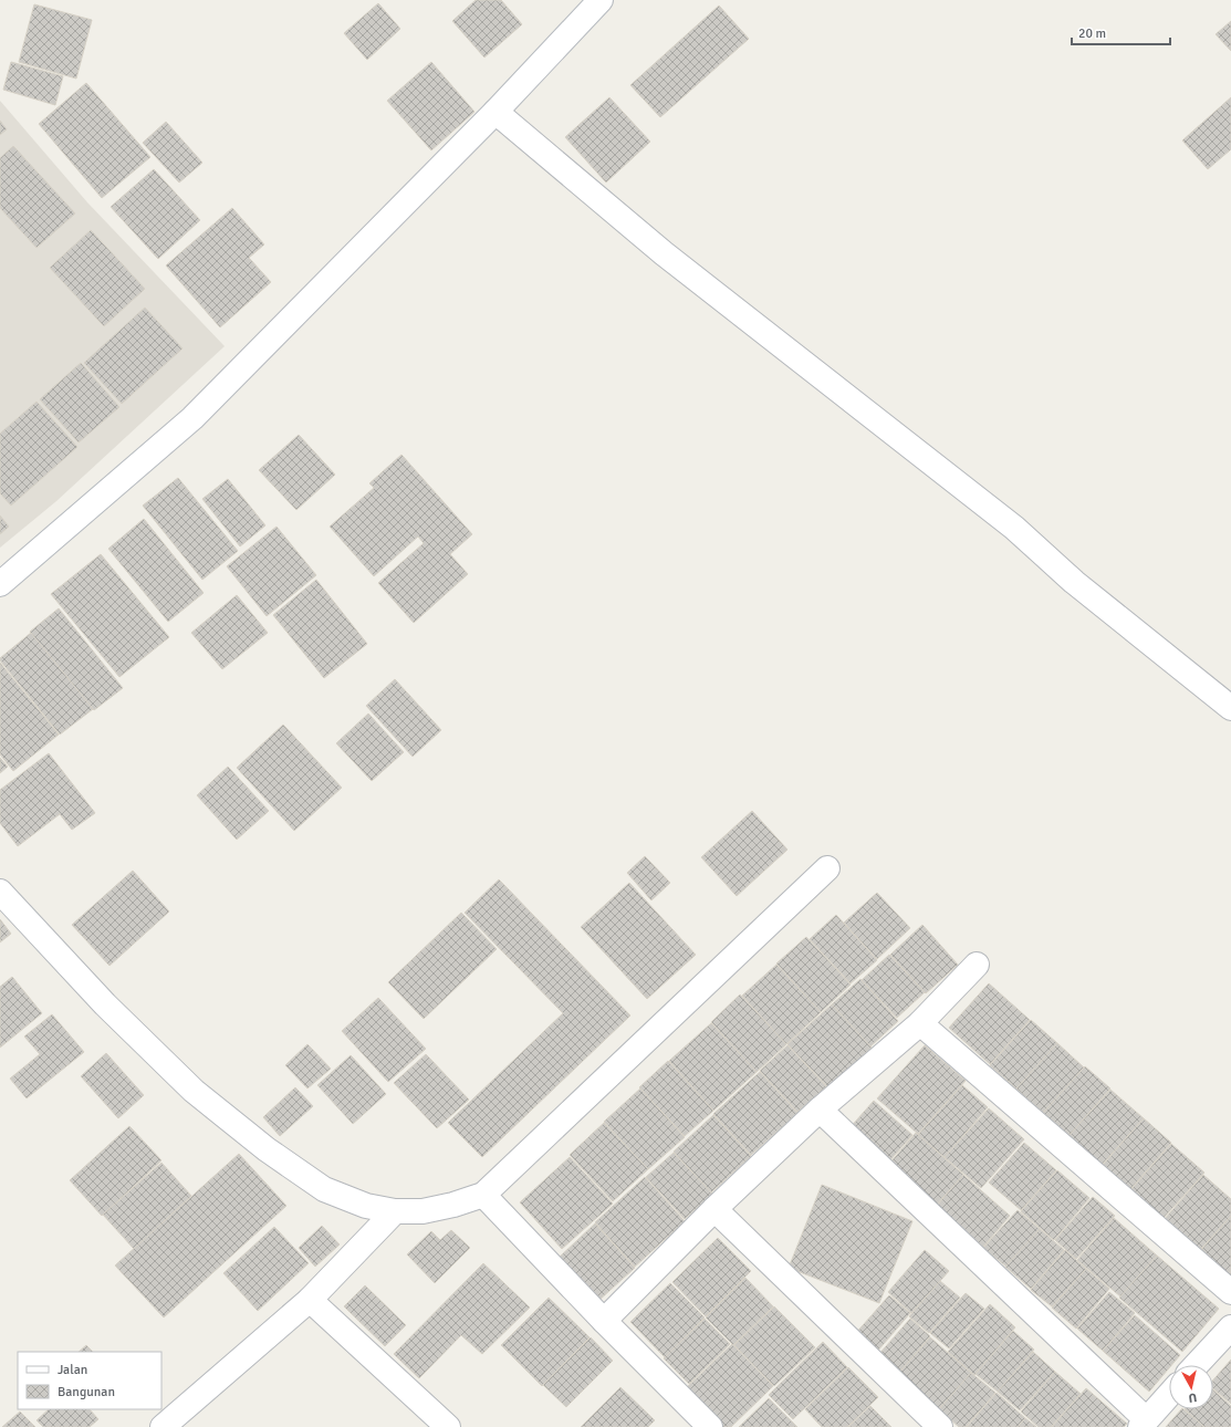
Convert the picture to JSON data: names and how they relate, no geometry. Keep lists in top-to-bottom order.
{
  "legend": ["Jalan", "Bangunan"],
  "scale_bar": "20 m",
  "north": "bottom"
}
